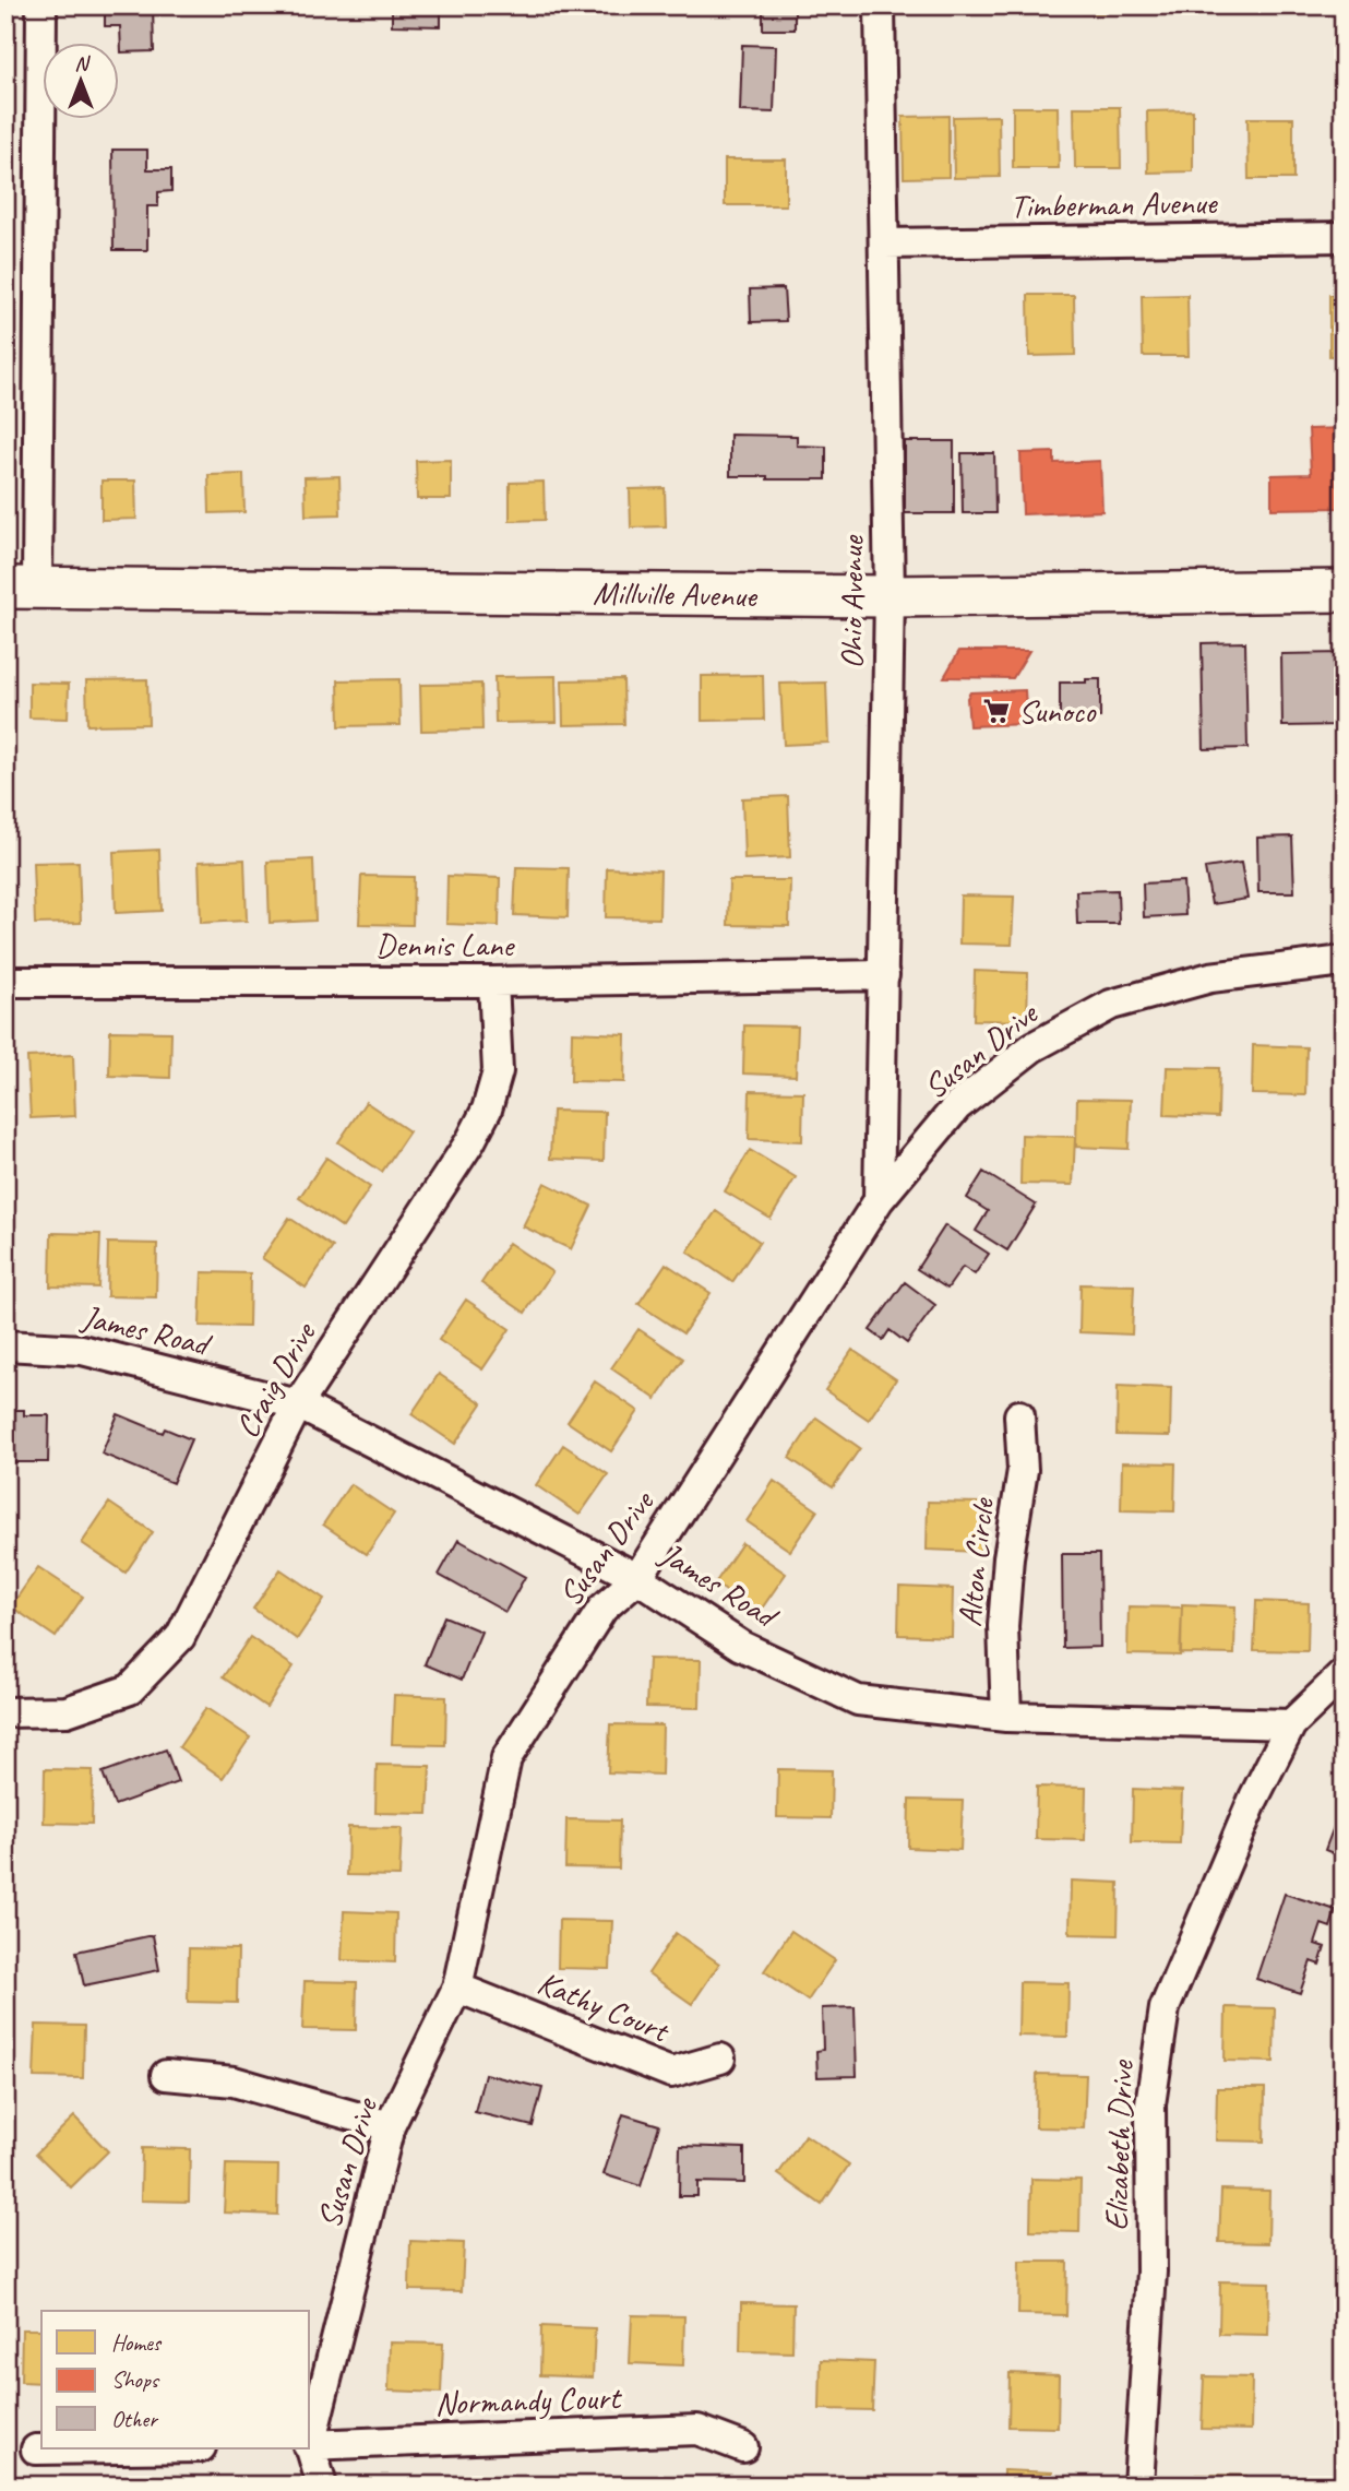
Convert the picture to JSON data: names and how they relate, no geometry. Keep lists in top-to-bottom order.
{
  "streets": {
    "main road": ["Millville Avenue"],
    "street": [
      "Timberman Avenue",
      "Ohio Avenue",
      "Dennis Lane",
      "Susan Drive",
      "James Road",
      "Craig Drive",
      "Alton Circle",
      "Kathy Court",
      "Elizabeth Drive",
      "Normandy Court"
    ]
  },
  "crossings": [
    ["Timberman Avenue", "Ohio Avenue"],
    ["Millville Avenue", "Ohio Avenue"],
    ["Ohio Avenue", "Dennis Lane"],
    ["Ohio Avenue", "Susan Drive"],
    ["Dennis Lane", "Craig Drive"],
    ["Susan Drive", "James Road"],
    ["Susan Drive", "Kathy Court"],
    ["James Road", "Craig Drive"],
    ["James Road", "Alton Circle"],
    ["James Road", "Elizabeth Drive"]
  ],
  "places": {
    "supermarket": ["Sunoco"]
  },
  "legend": ["Homes", "Shops", "Other"],
  "north": "top"
}
